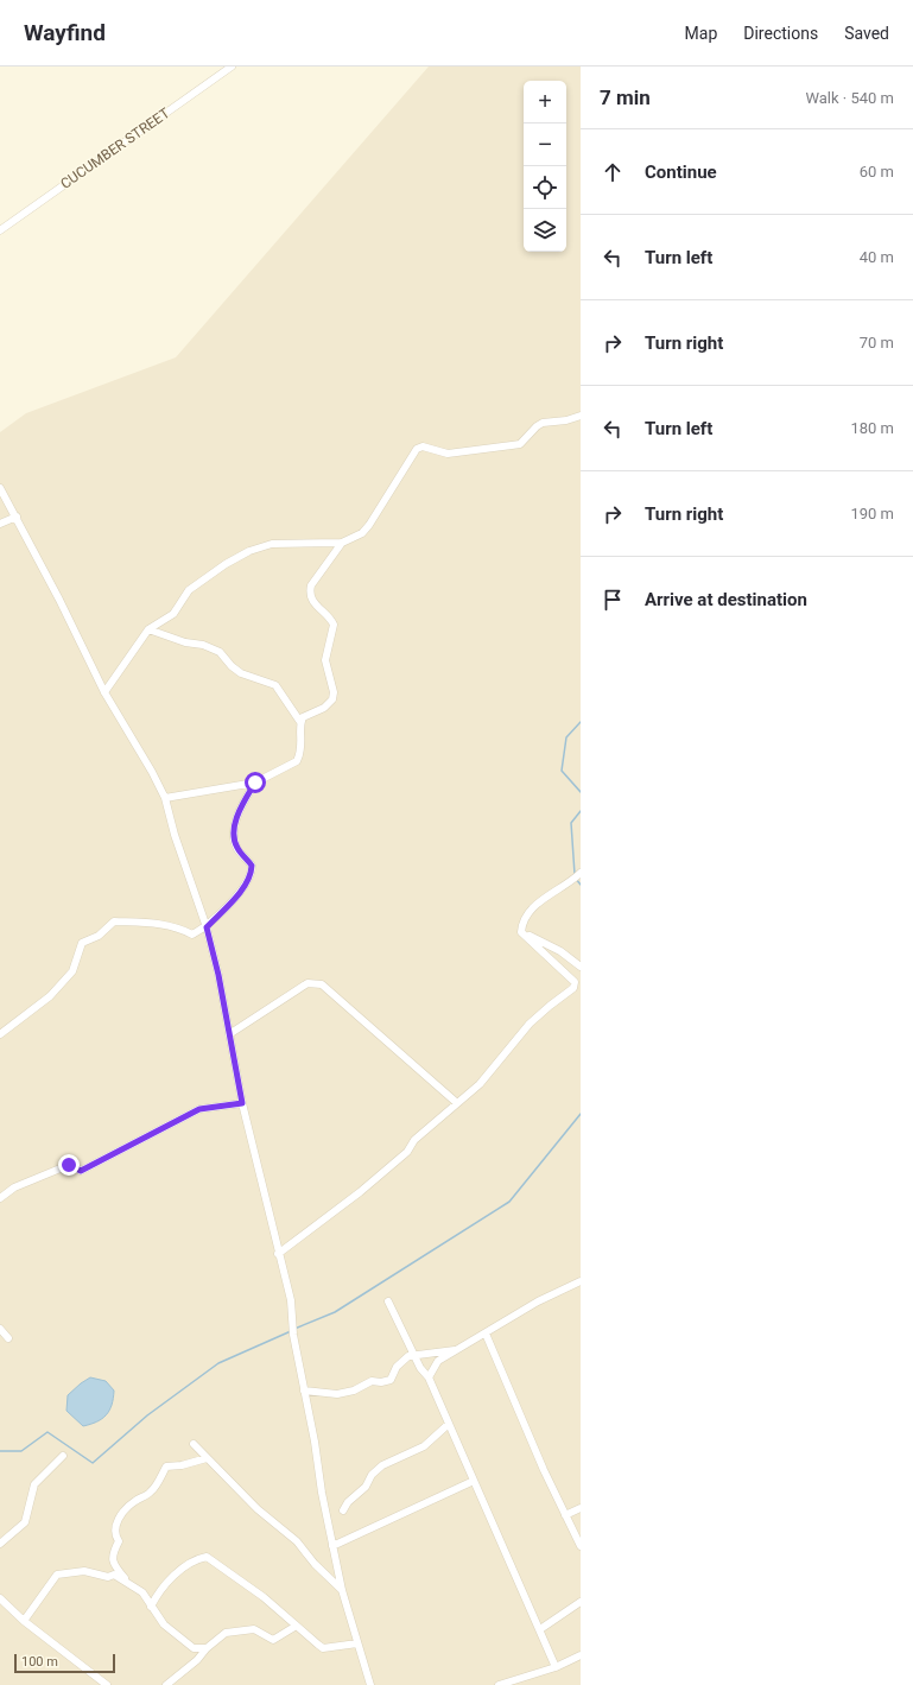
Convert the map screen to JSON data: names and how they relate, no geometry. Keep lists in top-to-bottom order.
{
  "streets": {
    "street": ["CUCUMBER STREET"]
  },
  "scale_bar": "100 m",
  "page": {
    "header": "Wayfind",
    "nav": ["Map", "Directions", "Saved"],
    "heading": ["7 min", "Walk · 540 m"],
    "map_buttons": ["+", "−"],
    "list": [
      ["Continue", "60 m"],
      ["Turn left", "40 m"],
      ["Turn right", "70 m"],
      ["Turn left", "180 m"],
      ["Turn right", "190 m"],
      "Arrive at destination"
    ],
    "scale": "100 m"
  }
}
